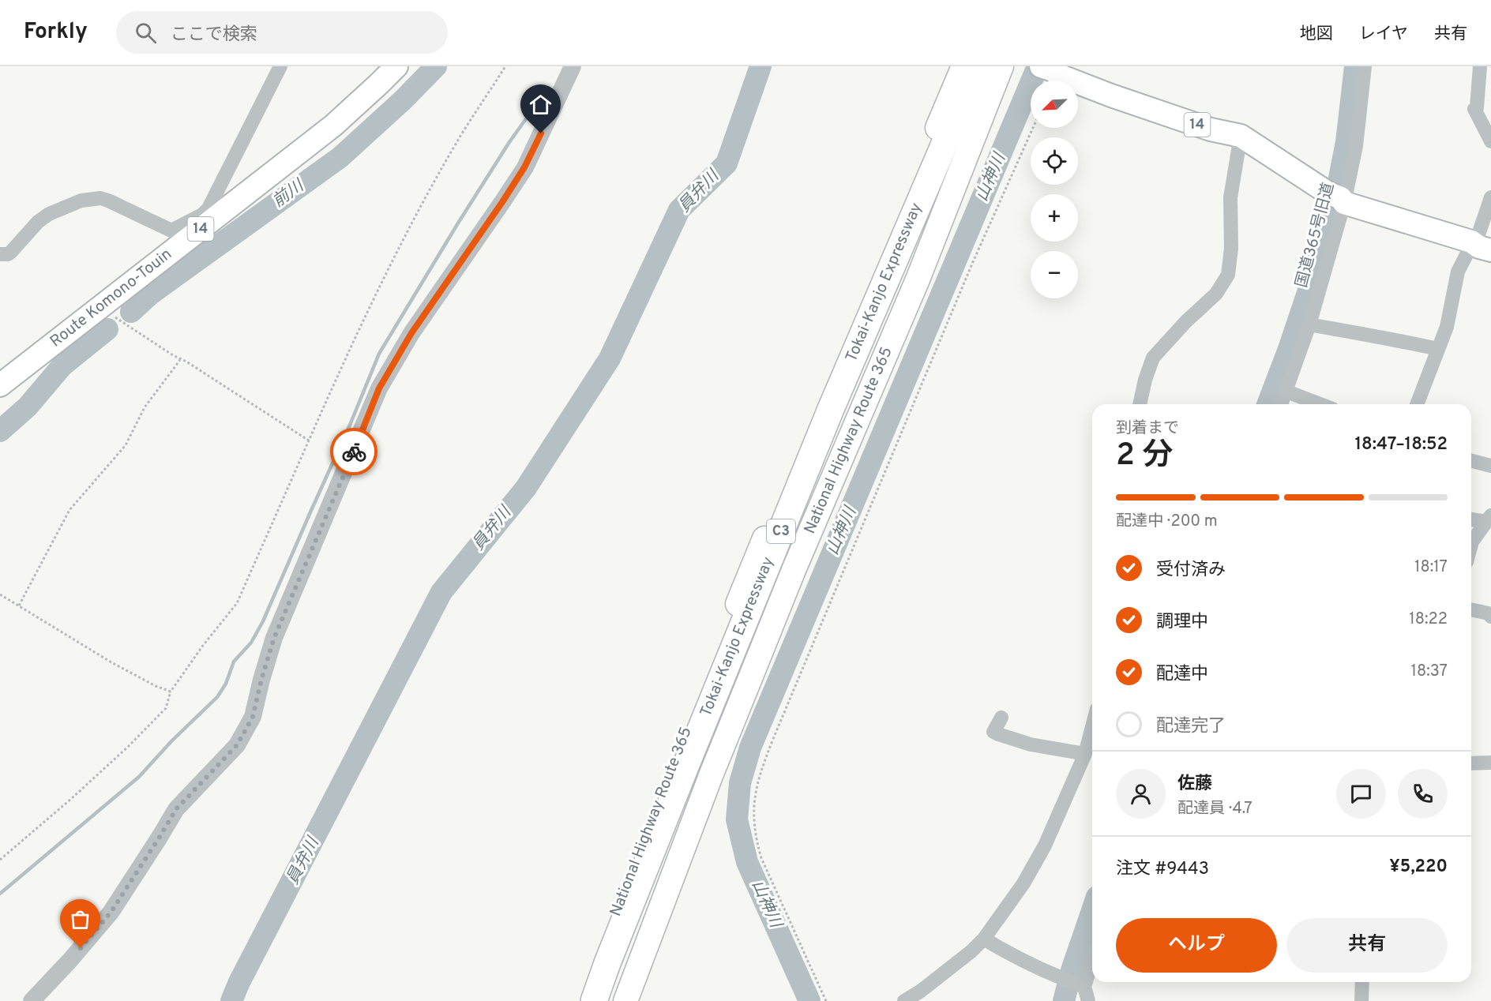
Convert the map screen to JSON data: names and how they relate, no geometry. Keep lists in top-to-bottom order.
{
  "streets": {
    "highway": ["Tokai-Kanjo Expressway", "National Highway Route 365", "C3"],
    "main road": ["14", "Route Komono-Touin"],
    "street": ["国道365号旧道"]
  },
  "crossings": [
    ["14", "国道365号旧道"]
  ],
  "water": ["山神川", "員弁川", "前川"],
  "north": "bottom left",
  "page": {
    "header": "Forkly",
    "search": "ここで検索",
    "nav": ["地図", "レイヤ", "共有"],
    "map_buttons": ["+", "−"],
    "heading": ["2 分", "到着まで", "18:47–18:52"],
    "panel": [
      "佐藤",
      "配達員 · 4.7",
      "注文 #9443",
      "¥5,220"
    ],
    "bar": "配達中 · 200 m",
    "list": [
      ["受付済み", "18:17"],
      ["調理中", "18:22"],
      ["配達中", "18:37"],
      "配達完了"
    ],
    "buttons": ["ヘルプ", "共有"]
  }
}
